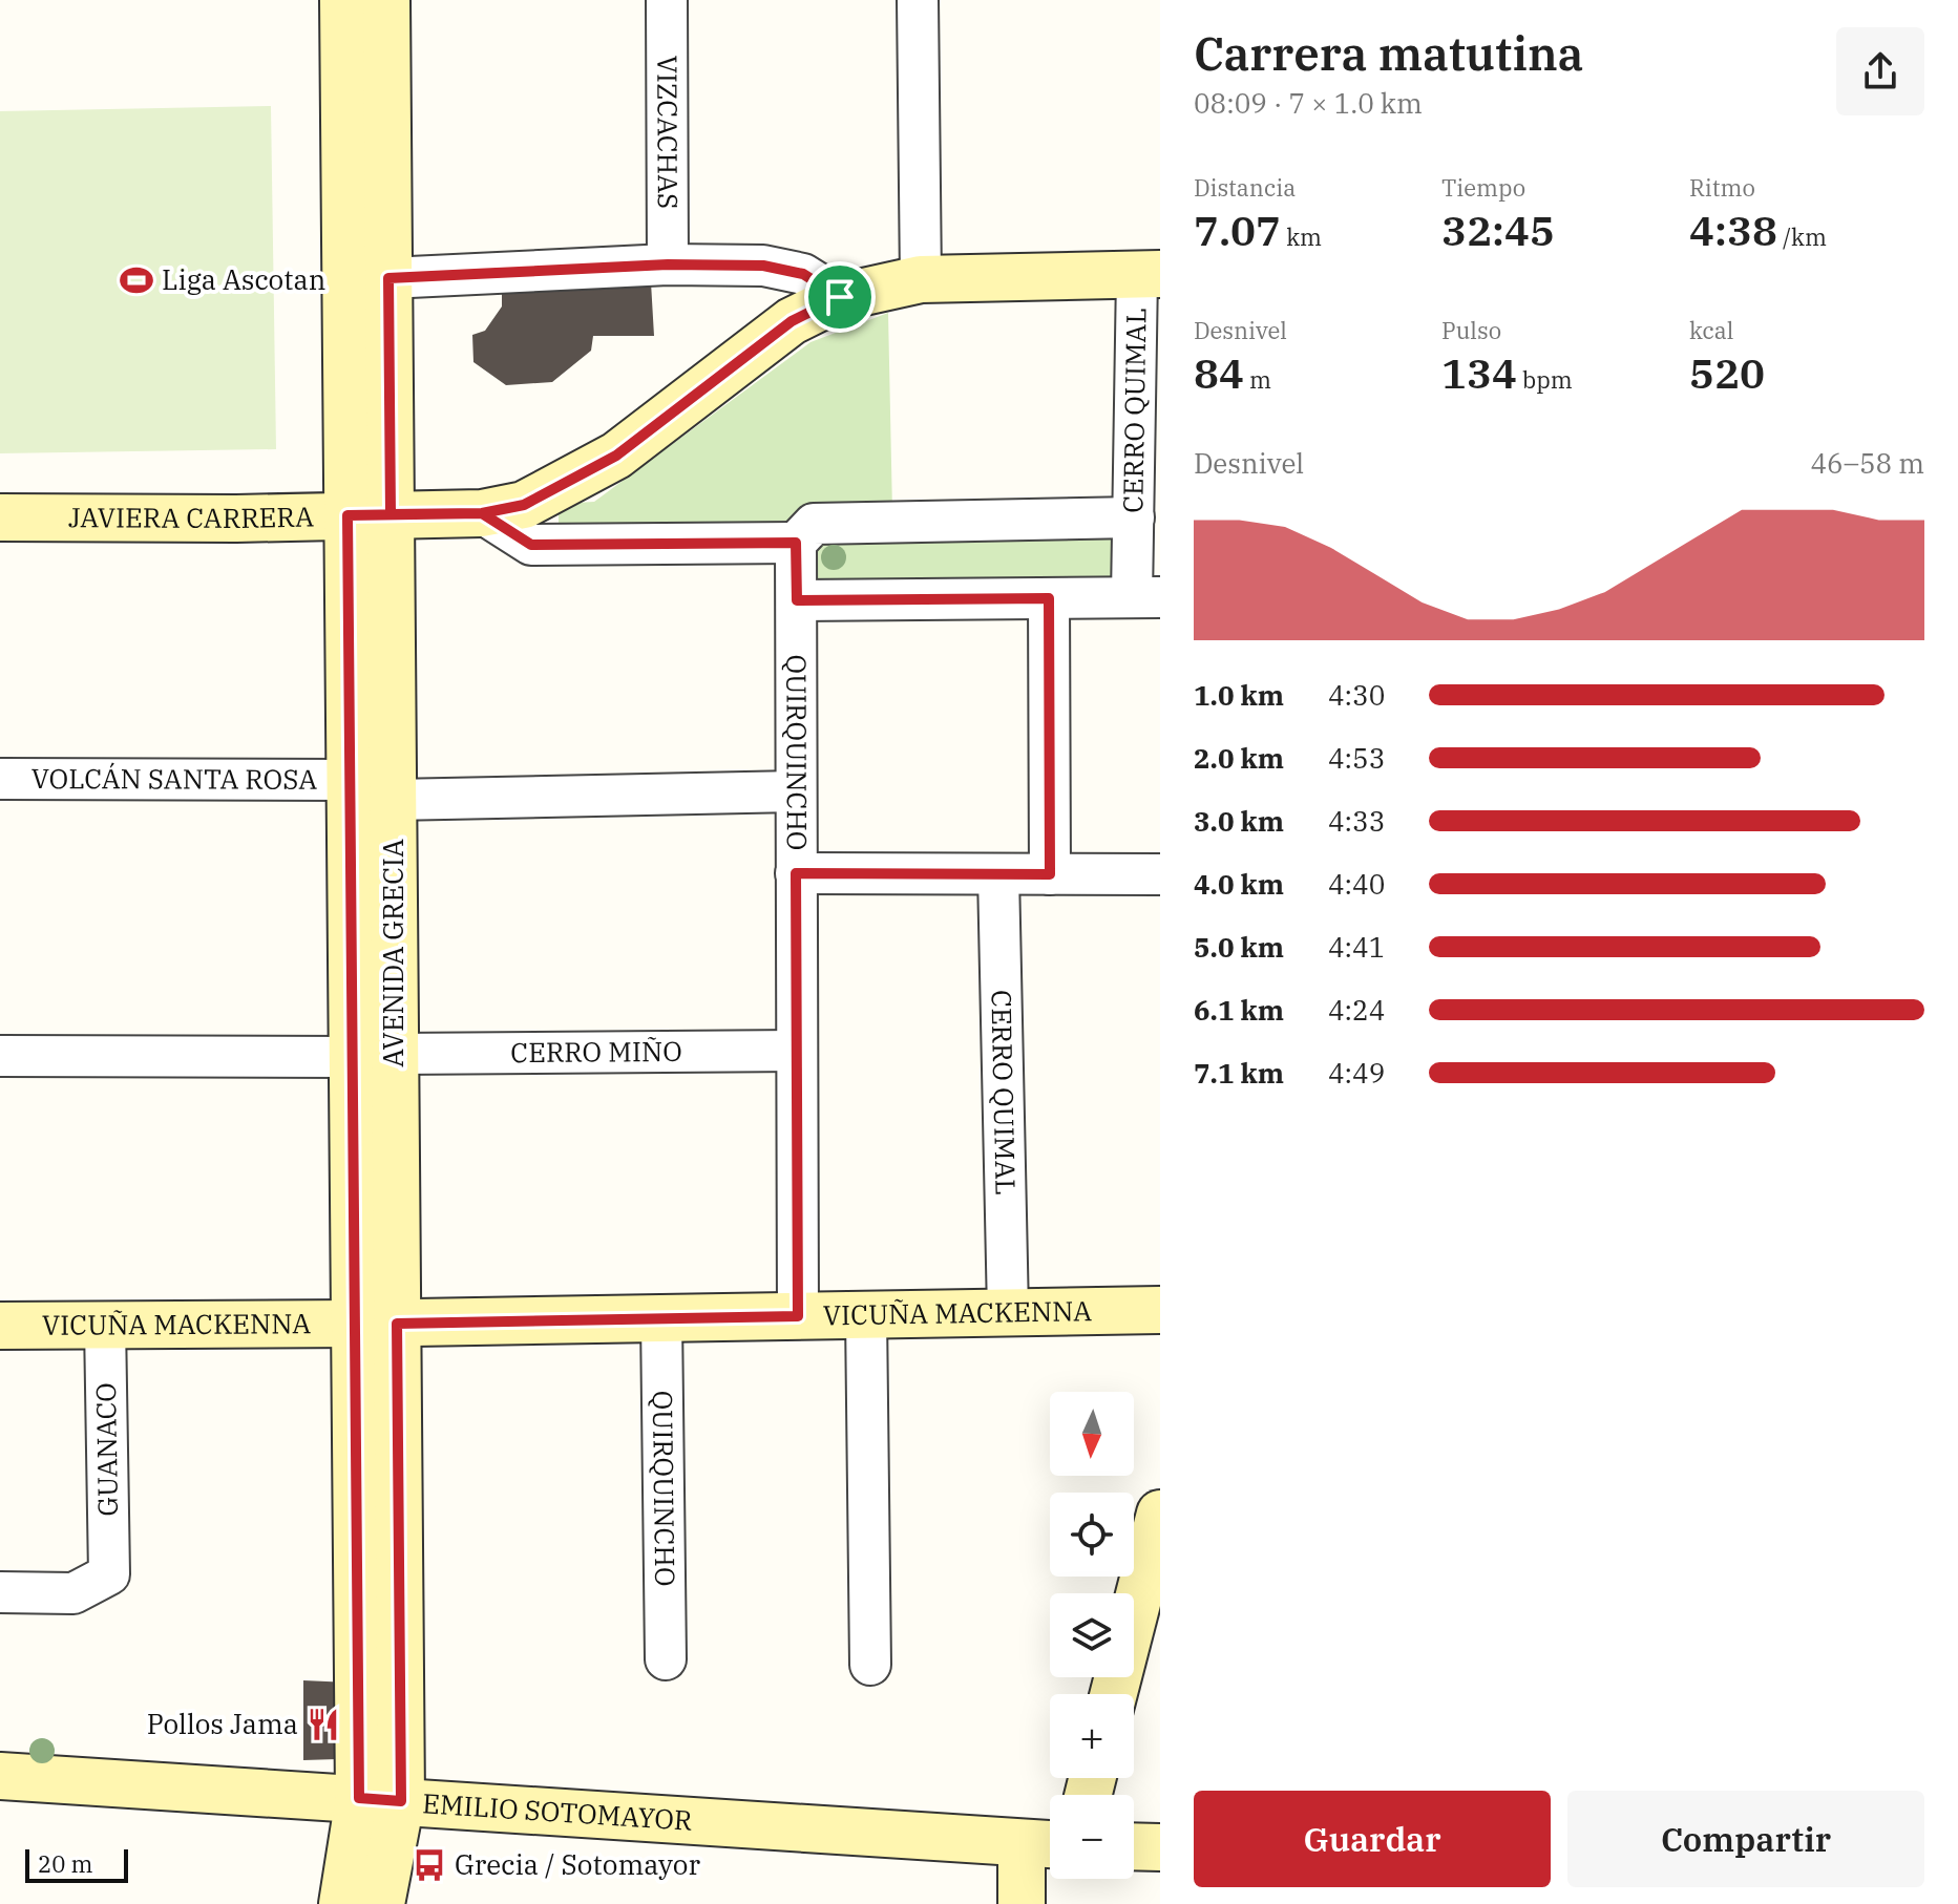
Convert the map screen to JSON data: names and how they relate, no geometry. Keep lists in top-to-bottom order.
{
  "streets": {
    "main road": [
      "JAVIERA CARRERA",
      "AVENIDA GRECIA",
      "VICUÑA MACKENNA",
      "EMILIO SOTOMAYOR"
    ],
    "street": [
      "VIZCACHAS",
      "CERRO QUIMAL",
      "QUIRQUINCHO",
      "VOLCÁN SANTA ROSA",
      "CERRO MIÑO",
      "GUANACO"
    ]
  },
  "crossings": [
    ["CERRO QUIMAL", "JAVIERA CARRERA"],
    ["CERRO QUIMAL", "VICUÑA MACKENNA"],
    ["JAVIERA CARRERA", "AVENIDA GRECIA"],
    ["QUIRQUINCHO", "CERRO MIÑO"],
    ["QUIRQUINCHO", "VICUÑA MACKENNA"],
    ["VOLCÁN SANTA ROSA", "AVENIDA GRECIA"],
    ["AVENIDA GRECIA", "CERRO MIÑO"],
    ["AVENIDA GRECIA", "VICUÑA MACKENNA"],
    ["AVENIDA GRECIA", "EMILIO SOTOMAYOR"],
    ["VICUÑA MACKENNA", "GUANACO"]
  ],
  "places": {
    "sports": ["Liga Ascotan"],
    "restaurant": ["Pollos Jama"],
    "bus stop": ["Grecia / Sotomayor"]
  },
  "scale_bar": "20 m",
  "north": "bottom",
  "page": {
    "heading": ["Carrera matutina", "08:09 · 7 × 1.0 km"],
    "stats": [
      ["Distancia", "7.07 km"],
      ["Tiempo", "32:45"],
      ["Ritmo", "4:38 /km"],
      ["Desnivel", "84 m"],
      ["Pulso", "134 bpm"],
      ["kcal", "520"]
    ],
    "chart": ["Desnivel", "46–58 m"],
    "list": [
      {
        "name": "1.0 km",
        "note": "4:30"
      },
      {
        "name": "2.0 km",
        "note": "4:53"
      },
      {
        "name": "3.0 km",
        "note": "4:33"
      },
      {
        "name": "4.0 km",
        "note": "4:40"
      },
      {
        "name": "5.0 km",
        "note": "4:41"
      },
      {
        "name": "6.1 km",
        "note": "4:24"
      },
      {
        "name": "7.1 km",
        "note": "4:49"
      }
    ],
    "map_buttons": ["+", "−"],
    "buttons": ["Guardar", "Compartir"],
    "scale": "20 m"
  }
}
